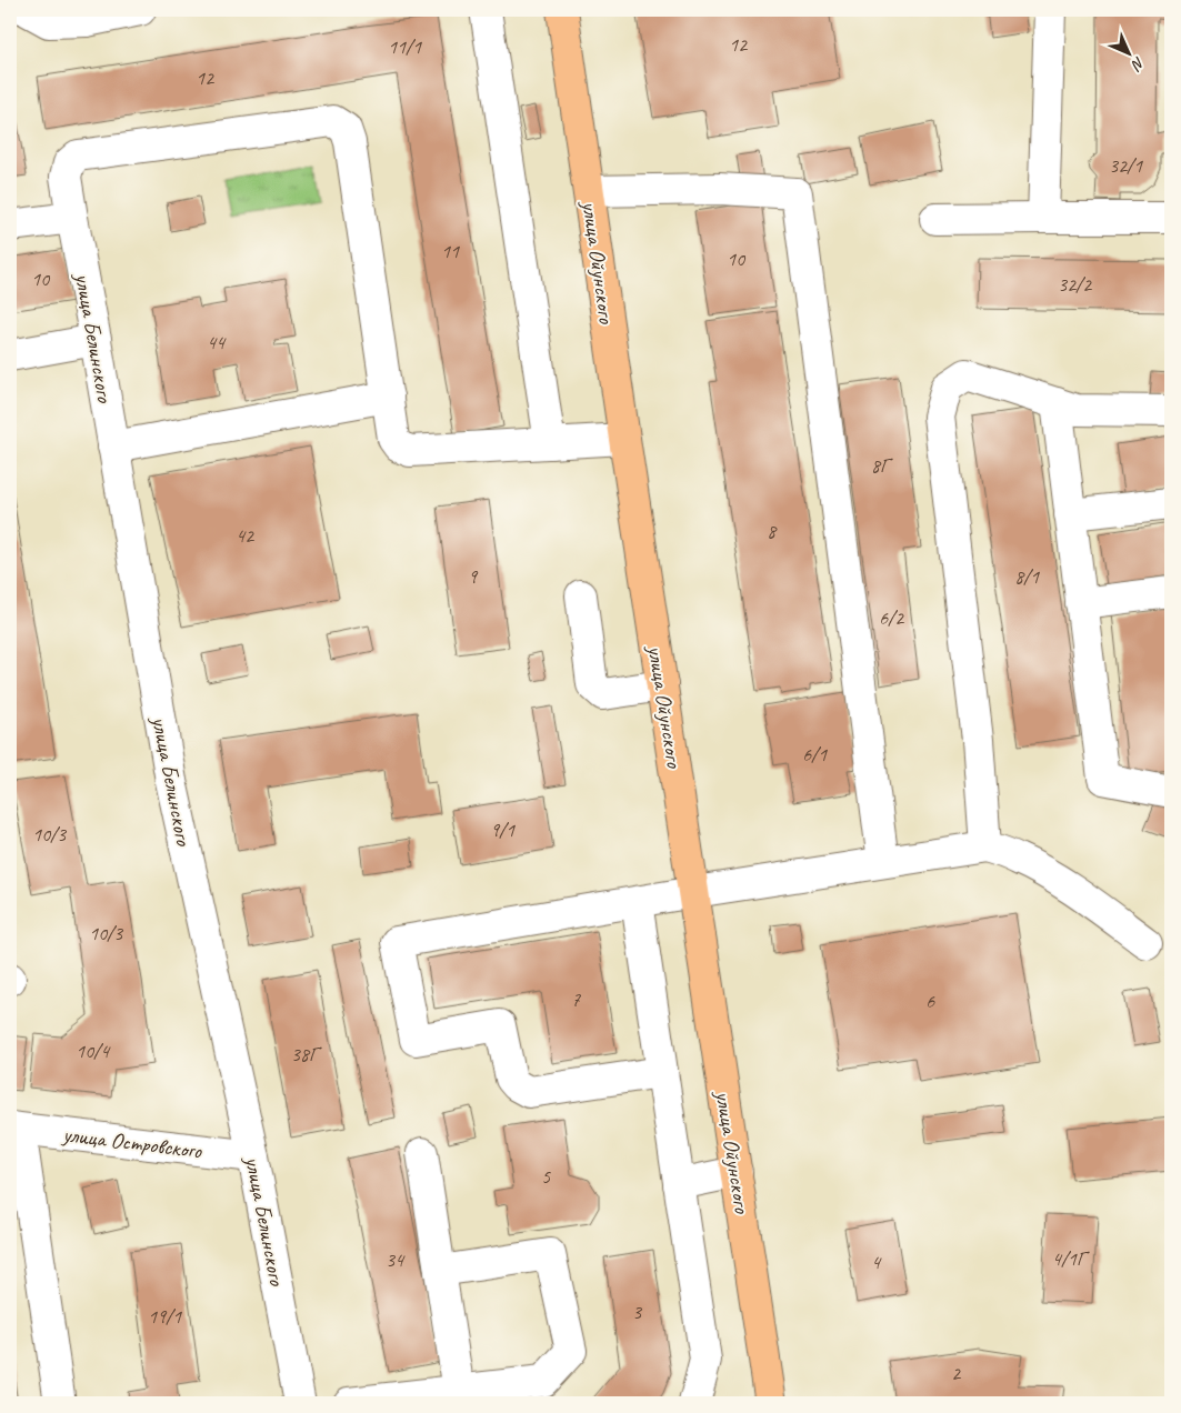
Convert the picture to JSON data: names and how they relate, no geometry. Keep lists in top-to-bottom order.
{
  "streets": {
    "main road": ["улица Ойунского"],
    "street": ["улица Белинского", "улица Островского"]
  },
  "crossings": [
    ["улица Ойунского", "улица Белинского"],
    ["улица Белинского", "улица Островского"]
  ],
  "house_numbers": [
    "12",
    "11/1",
    "12",
    "32/1",
    "11",
    "10",
    "10",
    "32/2",
    "44",
    "8Г",
    "8",
    "42",
    "9",
    "8/1",
    "6/2",
    "6/1",
    "9/1",
    "10/3",
    "10/3",
    "7",
    "6",
    "10/4",
    "38Г",
    "5",
    "4/1Г",
    "34",
    "4",
    "3",
    "19/1",
    "2"
  ],
  "north": "bottom right"
}
